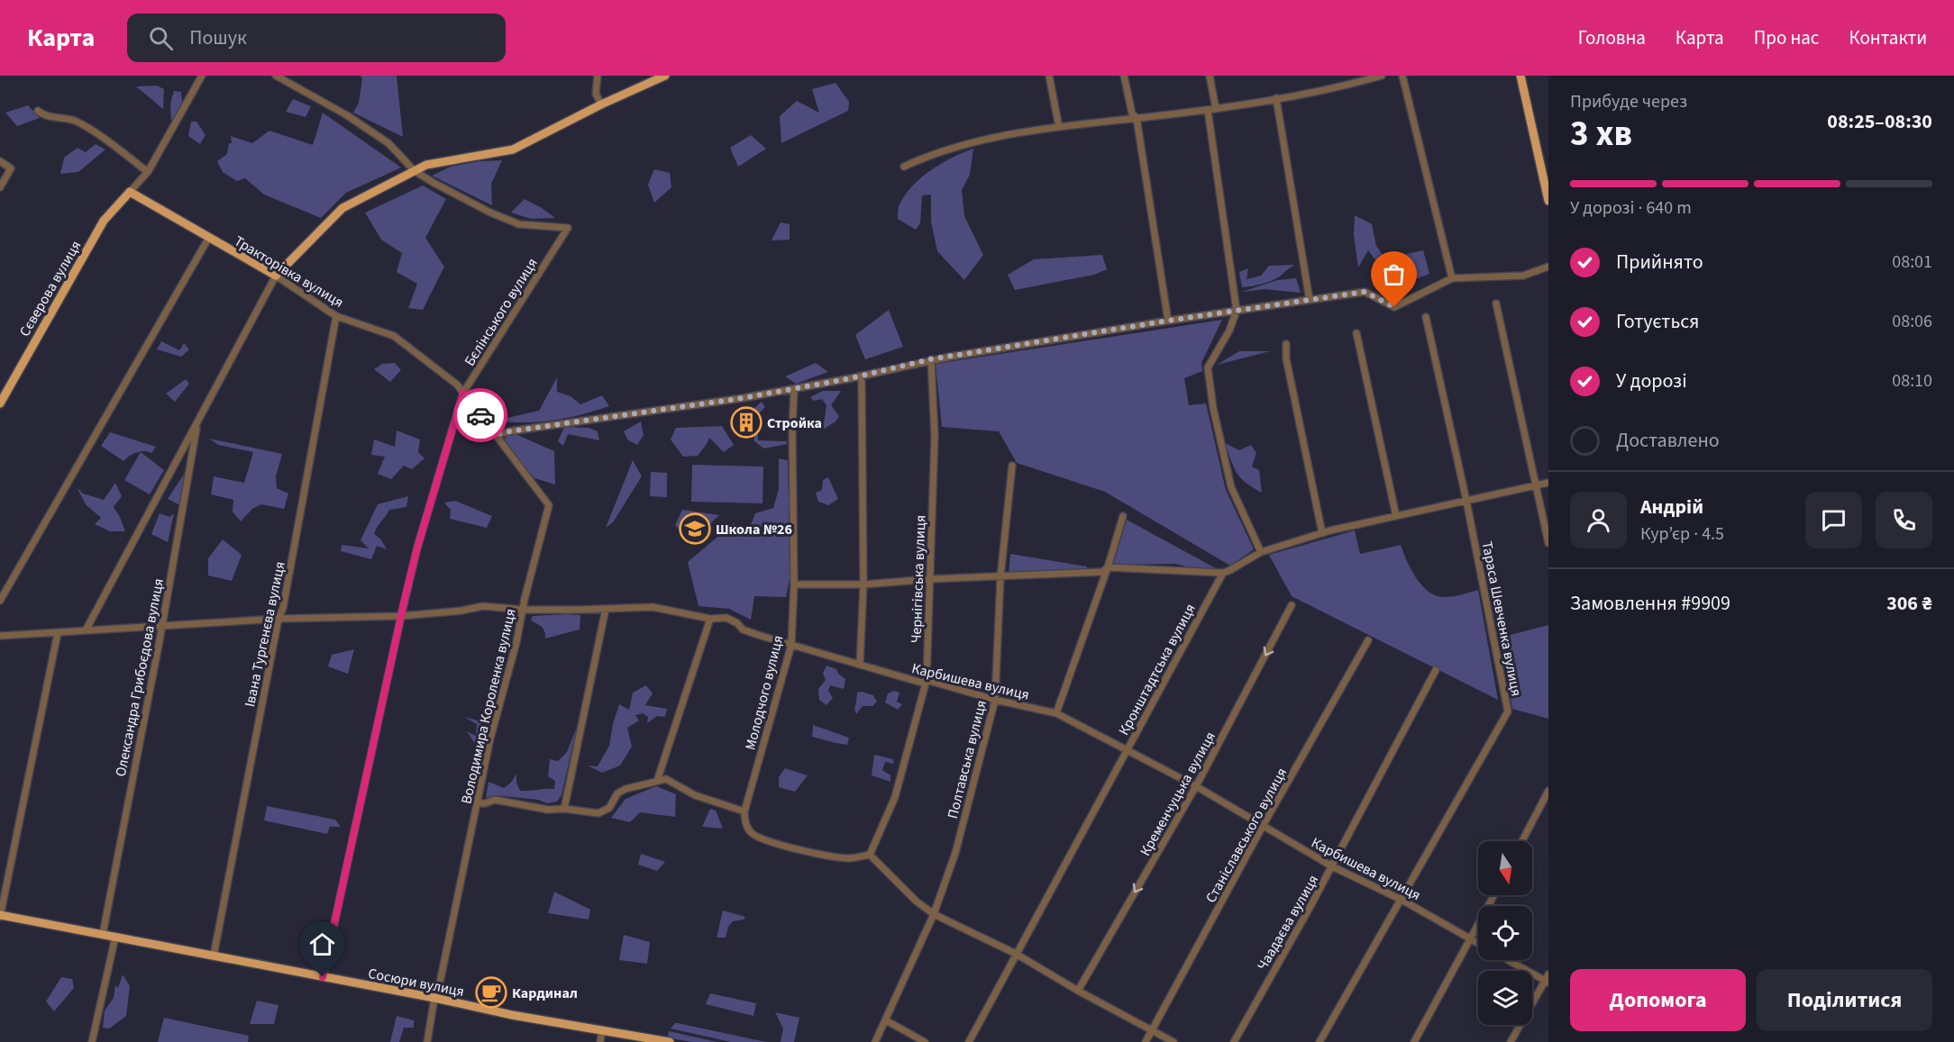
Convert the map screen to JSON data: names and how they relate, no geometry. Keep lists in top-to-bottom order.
{
  "streets": {
    "main road": ["Тракторівка вулиця", "Сєверова вулиця", "Сосюри вулиця"],
    "street": [
      "Бєлінського вулиця",
      "Чернігівська вулиця",
      "Тараса Шевченка вулиця",
      "Івана Тургенєва вулиця",
      "Кронштадтська вулиця",
      "Олександра Грибоєдова вулиця",
      "Карбишева вулиця",
      "Молодчого вулиця",
      "Володимира Короленка вулиця",
      "Полтавська вулиця",
      "Кременчуцька вулиця",
      "Станіславського вулиця",
      "Чаадаєва вулиця"
    ]
  },
  "crossings": [
    ["Тракторівка вулиця", "Сєверова вулиця"],
    ["Тракторівка вулиця", "Бєлінського вулиця"],
    ["Тракторівка вулиця", "Івана Тургенєва вулиця"],
    ["Тракторівка вулиця", "Володимира Короленка вулиця"],
    ["Бєлінського вулиця", "Карбишева вулиця"],
    ["Бєлінського вулиця", "Сосюри вулиця"],
    ["Чернігівська вулиця", "Карбишева вулиця"],
    ["Тараса Шевченка вулиця", "Карбишева вулиця"],
    ["Івана Тургенєва вулиця", "Карбишева вулиця"],
    ["Івана Тургенєва вулиця", "Сосюри вулиця"],
    ["Кронштадтська вулиця", "Карбишева вулиця"],
    ["Олександра Грибоєдова вулиця", "Карбишева вулиця"],
    ["Олександра Грибоєдова вулиця", "Сосюри вулиця"],
    ["Карбишева вулиця", "Молодчого вулиця"],
    ["Карбишева вулиця", "Володимира Короленка вулиця"],
    ["Карбишева вулиця", "Полтавська вулиця"],
    ["Карбишева вулиця", "Кременчуцька вулиця"],
    ["Карбишева вулиця", "Станіславського вулиця"],
    ["Карбишева вулиця", "Чаадаєва вулиця"],
    ["Володимира Короленка вулиця", "Сосюри вулиця"]
  ],
  "one_way": ["Кременчуцька вулиця"],
  "places": {
    "building": ["Стройка"],
    "school or university": ["Школа №26"],
    "cafe": ["Кардинал"]
  },
  "north": "bottom",
  "page": {
    "header": "Карта",
    "search": "Пошук",
    "nav": [
      "Головна",
      "Карта",
      "Про нас",
      "Контакти"
    ],
    "heading": ["3 хв", "Прибуде через", "08:25–08:30"],
    "panel": [
      "Андрій",
      "Кур’єр · 4.5",
      "Замовлення #9909",
      "306 ₴"
    ],
    "bar": "У дорозі · 640 m",
    "list": [
      ["Прийнято", "08:01"],
      ["Готується", "08:06"],
      ["У дорозі", "08:10"],
      "Доставлено"
    ],
    "buttons": ["Допомога", "Поділитися"]
  }
}
